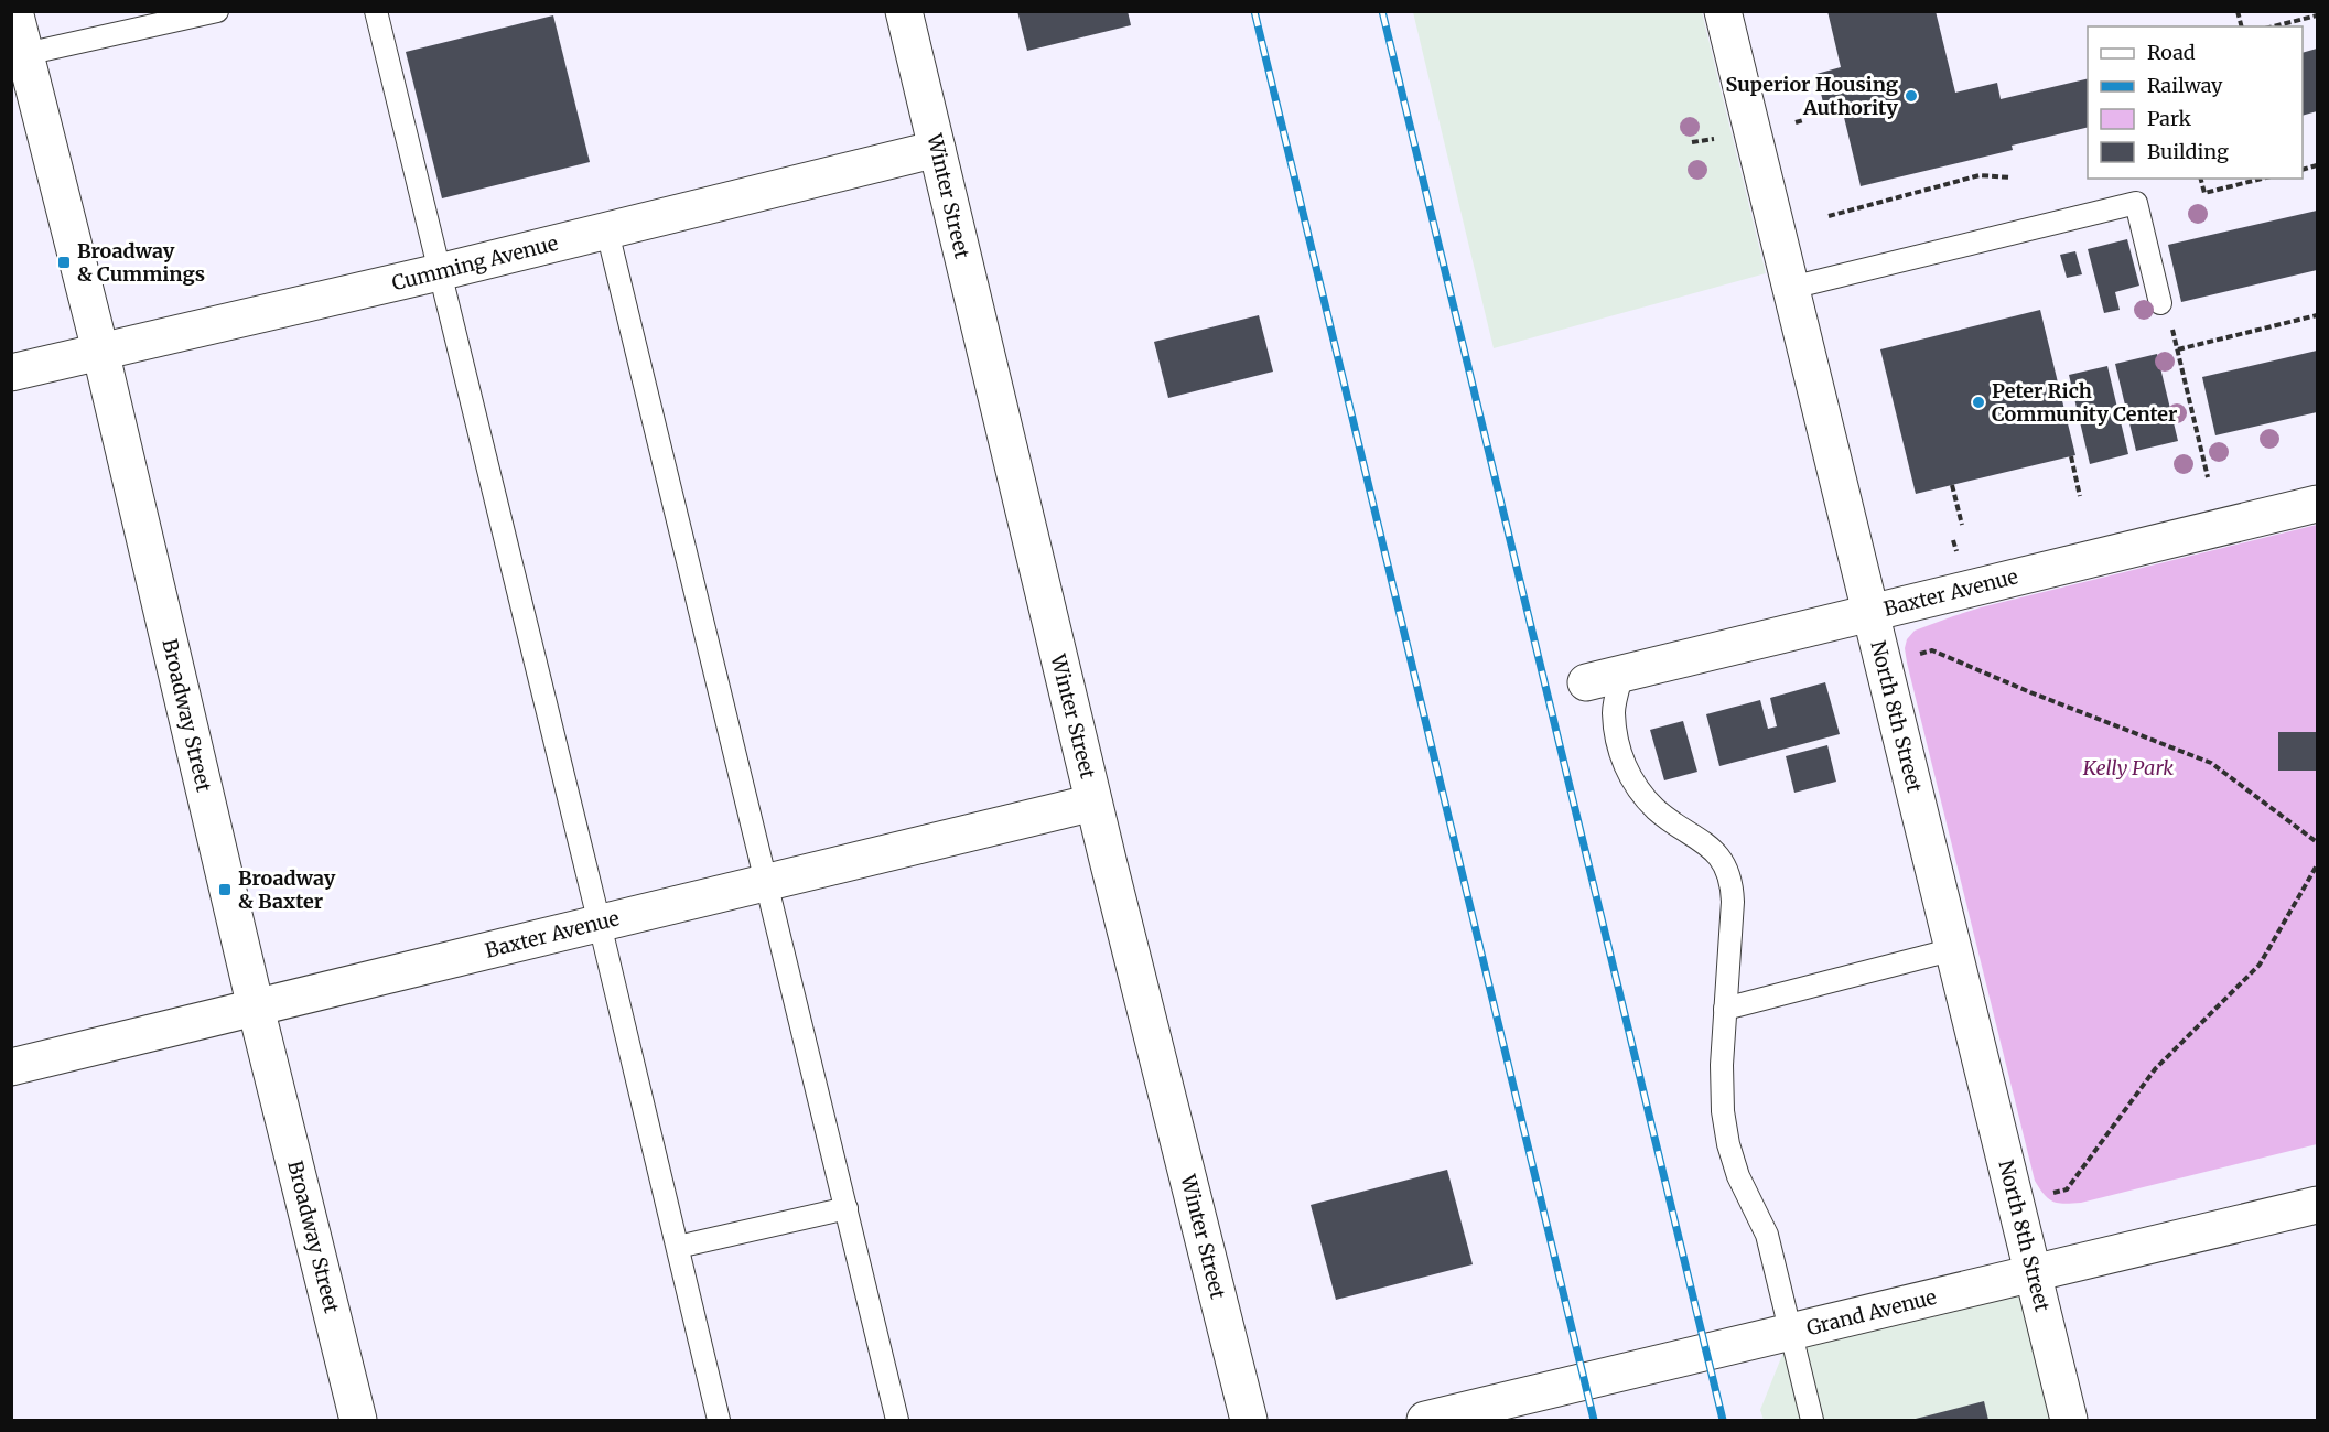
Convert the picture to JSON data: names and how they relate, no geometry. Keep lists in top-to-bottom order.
{
  "streets": {
    "street": [
      "Winter Street",
      "Cumming Avenue",
      "Baxter Avenue",
      "Broadway Street",
      "North 8th Street",
      "Grand Avenue"
    ]
  },
  "crossings": [
    ["Winter Street", "Cumming Avenue"],
    ["Winter Street", "Baxter Avenue"],
    ["Cumming Avenue", "Broadway Street"],
    ["Baxter Avenue", "Broadway Street"],
    ["Baxter Avenue", "North 8th Street"],
    ["North 8th Street", "Grand Avenue"]
  ],
  "parks": ["Kelly Park"],
  "places": {
    "other": ["Superior Housing Authority", "Peter Rich Community Center"],
    "transit": ["Broadway & Cummings", "Broadway & Baxter"]
  },
  "legend": [
    "Road",
    "Railway",
    "Park",
    "Building"
  ]
}
